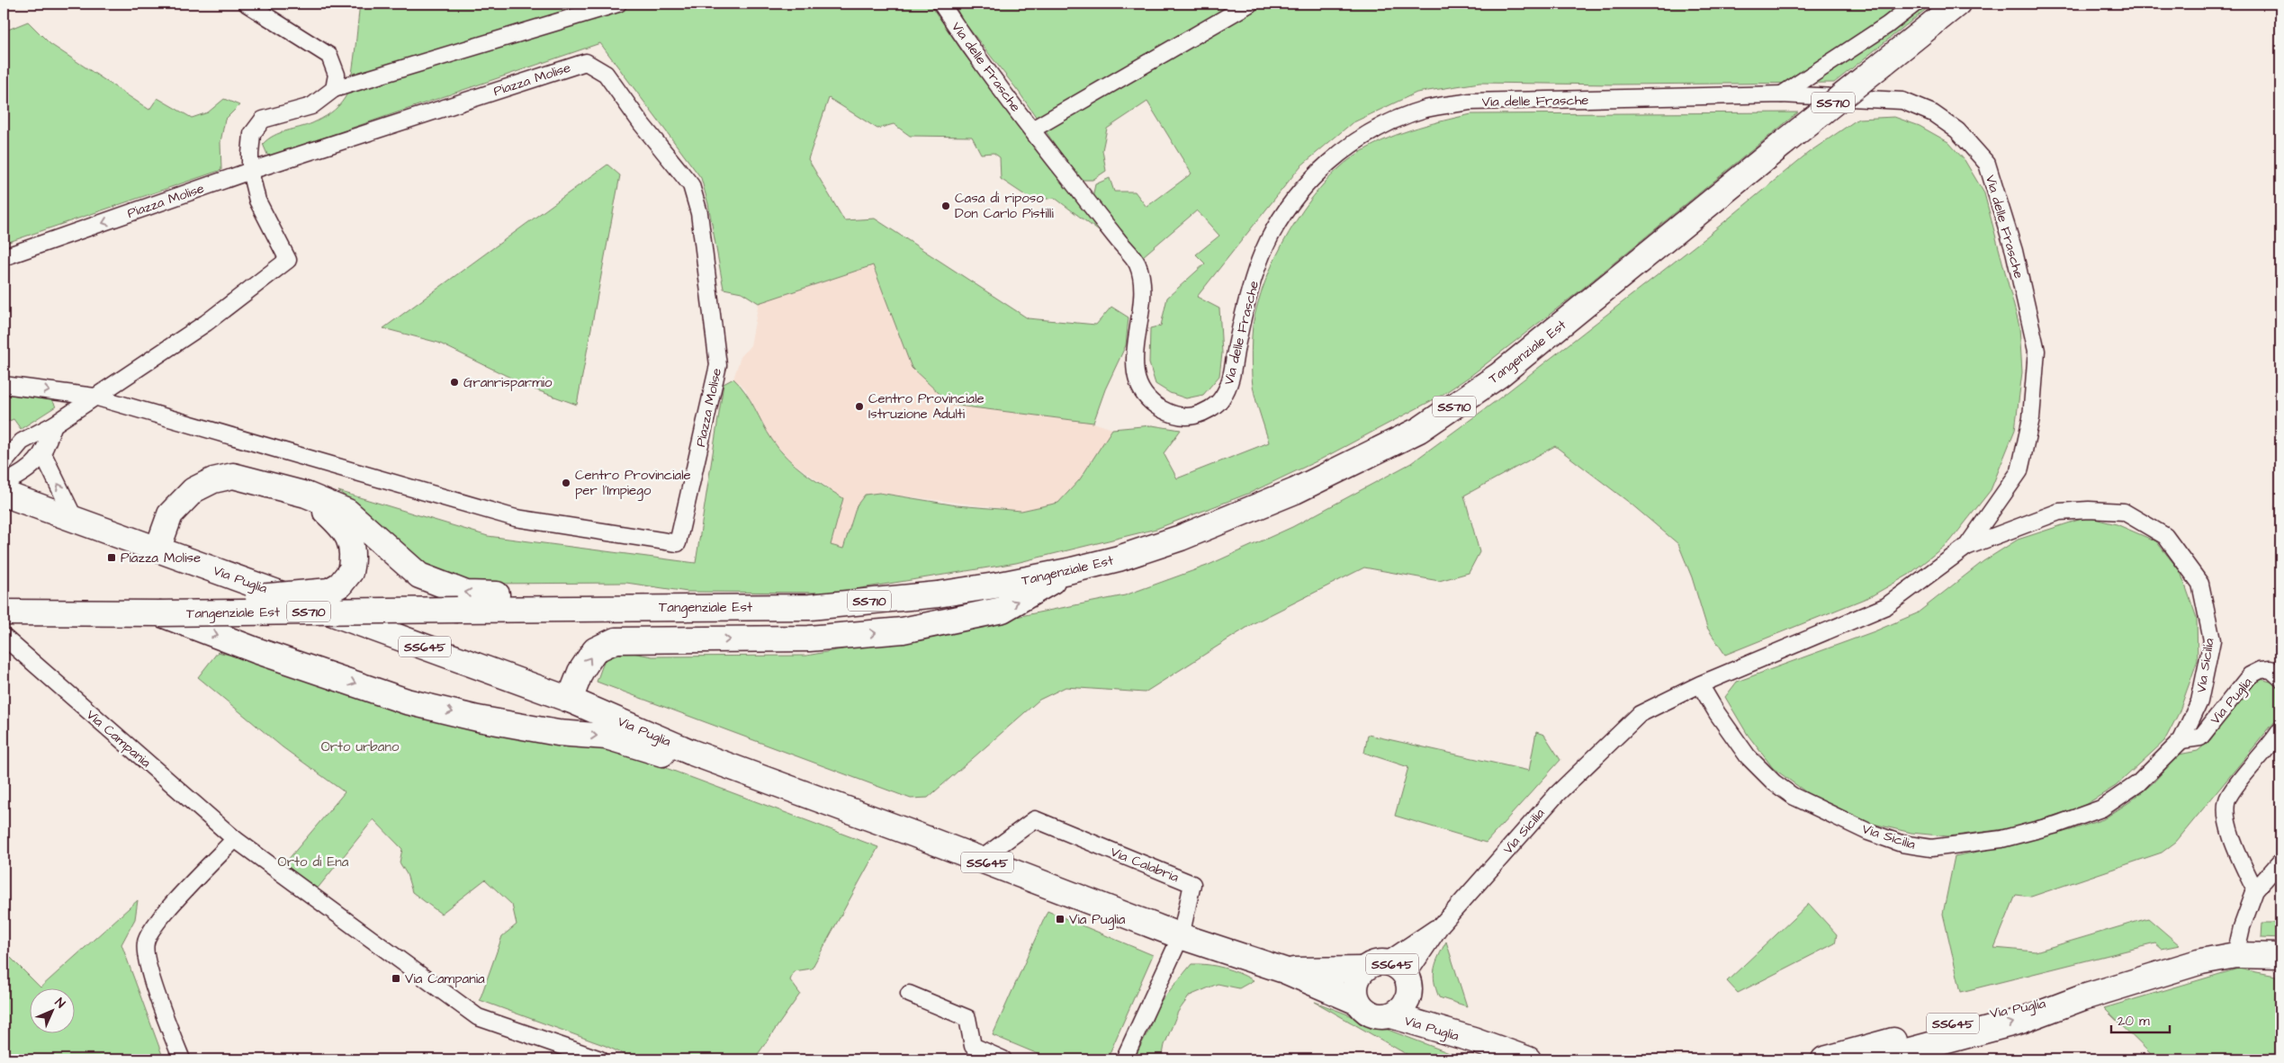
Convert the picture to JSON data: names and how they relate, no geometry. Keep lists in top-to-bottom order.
{
  "streets": {
    "main road": [
      "SS710",
      "Tangenziale Est",
      "Via Puglia",
      "SS645"
    ],
    "street": [
      "Via delle Frasche",
      "Piazza Molise",
      "Via Sicilia",
      "Via Campania",
      "Via Calabria"
    ]
  },
  "crossings": [
    ["Via delle Frasche", "Via Sicilia"],
    ["Via Puglia", "SS645"],
    ["Via Puglia", "Via Sicilia"],
    ["Via Puglia", "Via Calabria"],
    ["SS645", "Via Sicilia"]
  ],
  "parks": ["Orto urbano", "Orto di Ena"],
  "places": {
    "other": [
      "Casa di riposo Don Carlo Pistilli",
      "Granrisparmio",
      "Centro Provinciale Istruzione Adulti",
      "Centro Provinciale per l'Impiego"
    ],
    "transit": ["Piazza Molise", "Via Puglia", "Via Campania"]
  },
  "scale_bar": "20 m",
  "north": "top right"
}
